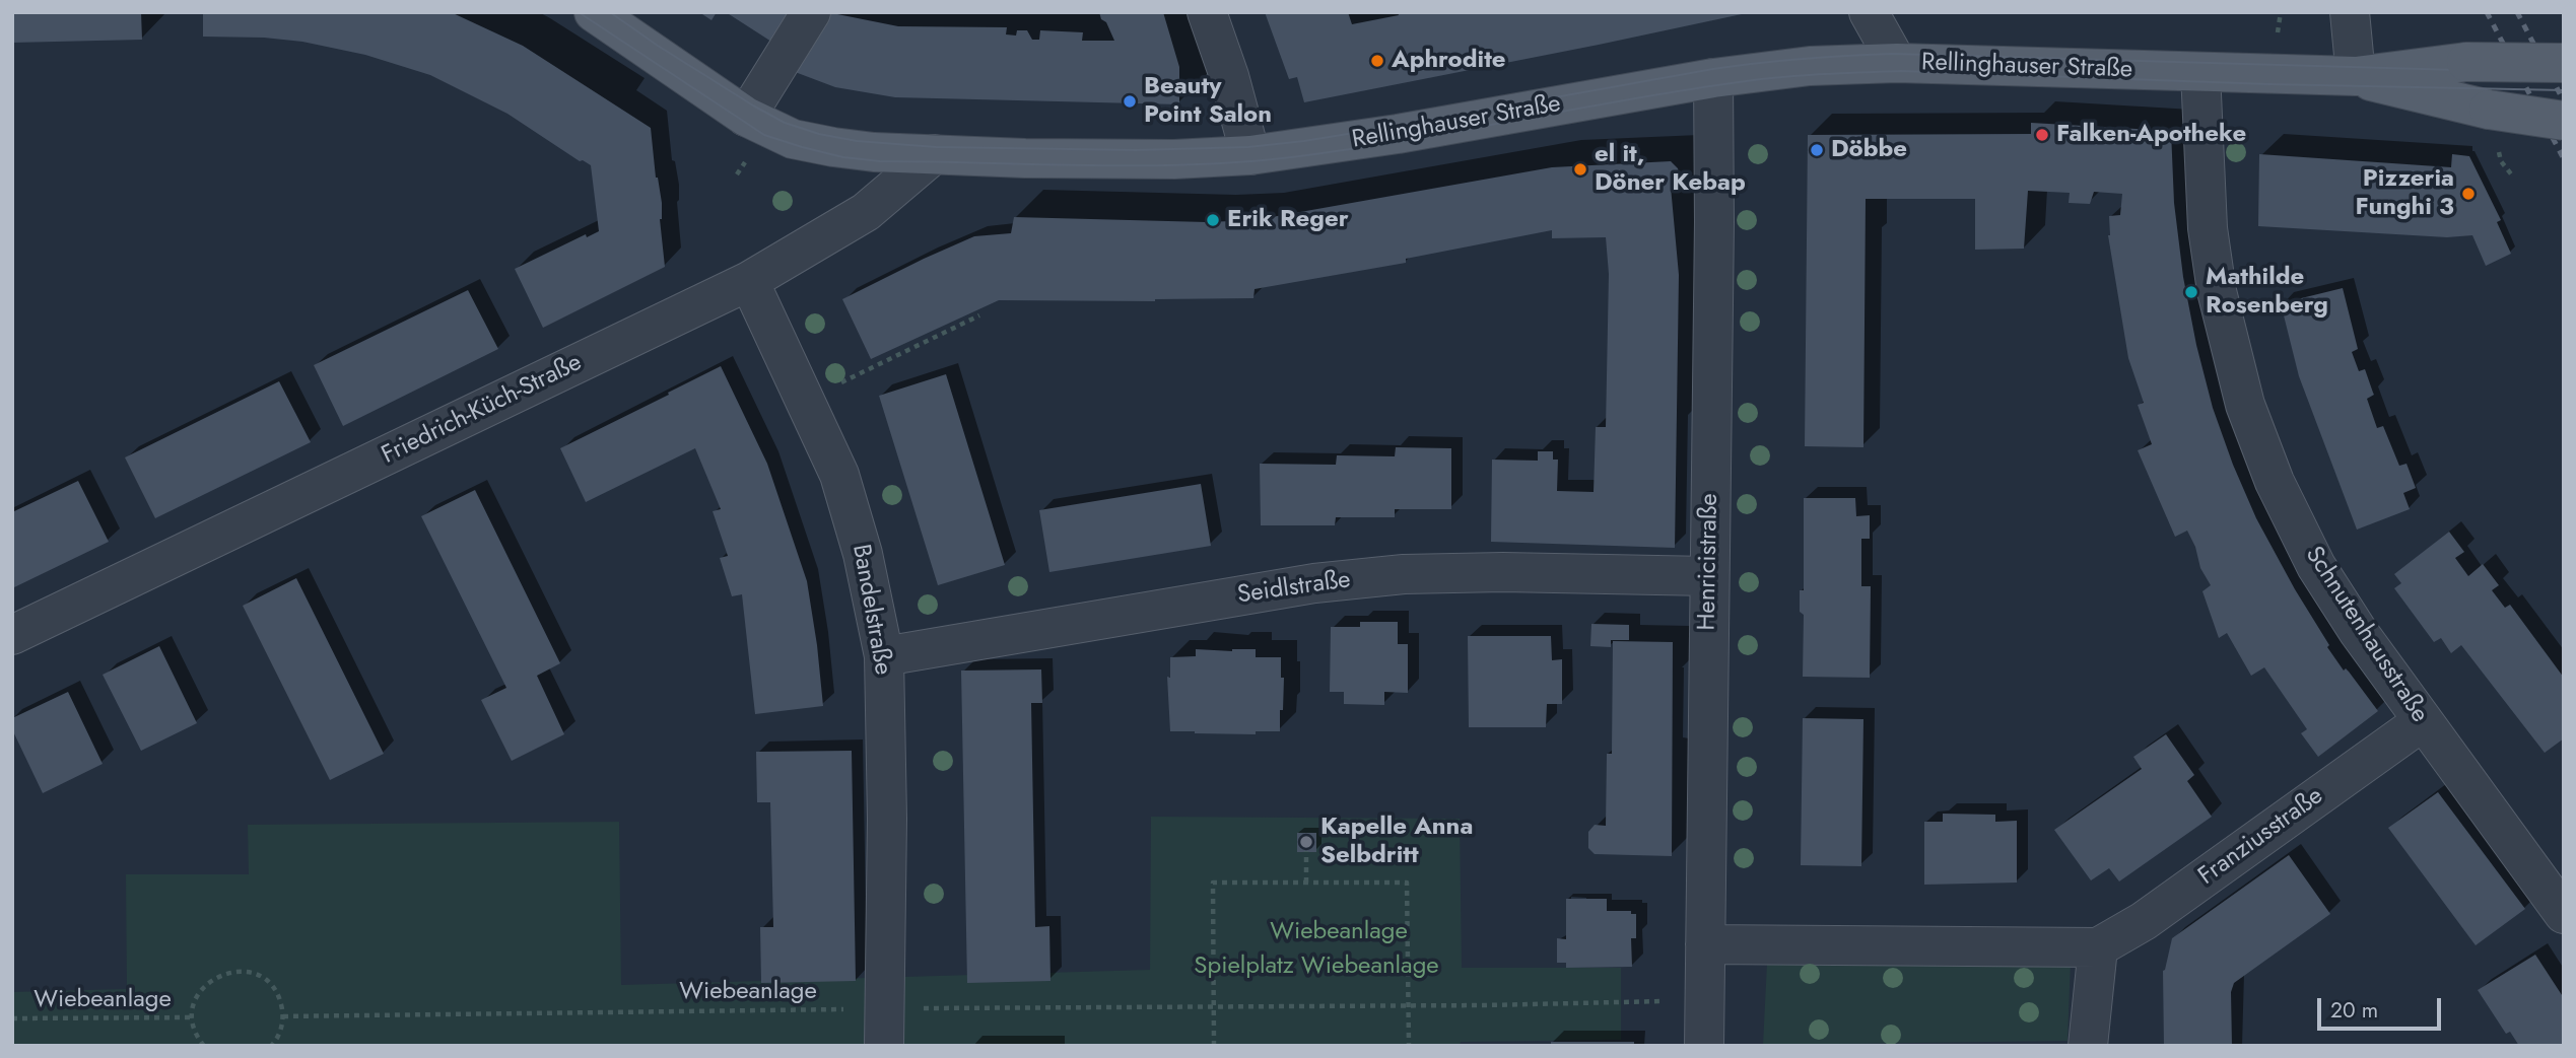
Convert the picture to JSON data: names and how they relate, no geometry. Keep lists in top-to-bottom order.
{
  "streets": {
    "main road": ["Rellinghauser Straße"],
    "street": [
      "Friedrich-Küch-Straße",
      "Henricistraße",
      "Seidlstraße",
      "Bandelstraße",
      "Schnutenhausstraße",
      "Franziusstraße"
    ],
    "path": ["Wiebeanlage"]
  },
  "crossings": [
    ["Rellinghauser Straße", "Friedrich-Küch-Straße"],
    ["Rellinghauser Straße", "Henricistraße"],
    ["Rellinghauser Straße", "Schnutenhausstraße"],
    ["Friedrich-Küch-Straße", "Bandelstraße"],
    ["Henricistraße", "Seidlstraße"],
    ["Henricistraße", "Wiebeanlage"],
    ["Seidlstraße", "Bandelstraße"],
    ["Bandelstraße", "Wiebeanlage"],
    ["Schnutenhausstraße", "Franziusstraße"]
  ],
  "parks": ["Wiebeanlage", "Spielplatz Wiebeanlage"],
  "places": [
    "Aphrodite",
    "Beauty Point Salon",
    "Falken-Apotheke",
    "Döbbe",
    "el it, Döner Kebap",
    "Pizzeria Funghi 3",
    "Erik Reger",
    "Mathilde Rosenberg",
    "Kapelle Anna Selbdritt"
  ],
  "scale_bar": "20 m"
}
